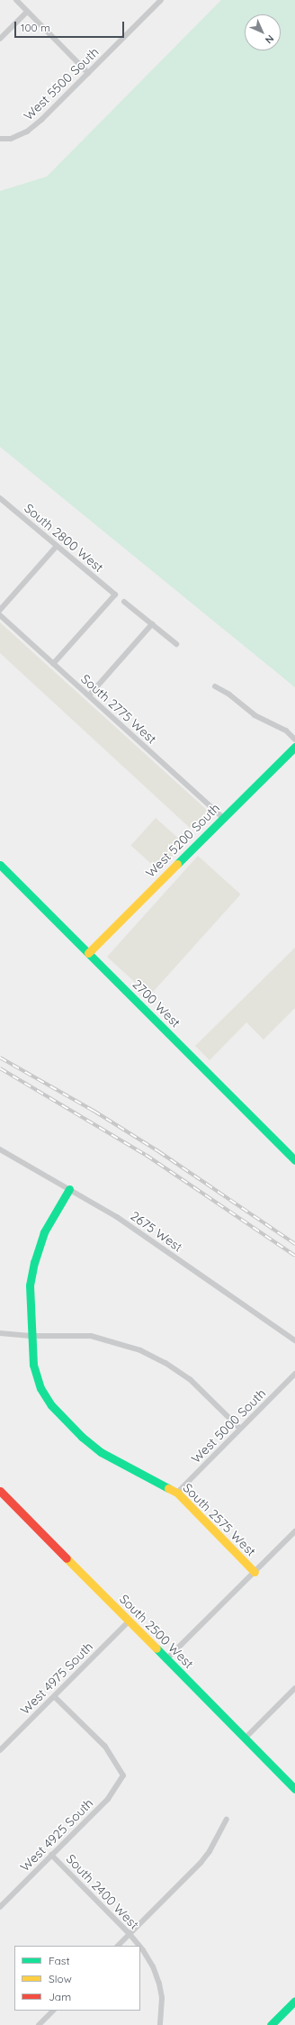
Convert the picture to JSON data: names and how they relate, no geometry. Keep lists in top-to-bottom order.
{
  "streets": {
    "street": [
      "West 5500 South",
      "South 2800 West",
      "South 2775 West",
      "West 5200 South",
      "2700 West",
      "2675 West",
      "West 5000 South",
      "South 2575 West",
      "South 2500 West",
      "West 4975 South",
      "West 4925 South",
      "South 2400 West"
    ]
  },
  "crossings": [
    ["South 2800 West", "South 2775 West"],
    ["South 2775 West", "West 5200 South"],
    ["West 5200 South", "2700 West"],
    ["2675 West", "South 2575 West"],
    ["West 5000 South", "South 2575 West"],
    ["South 2500 West", "West 4975 South"],
    ["West 4975 South", "West 4925 South"],
    ["West 4925 South", "South 2400 West"]
  ],
  "legend": ["Fast", "Slow", "Jam"],
  "scale_bar": "100 m",
  "north": "bottom right"
}
